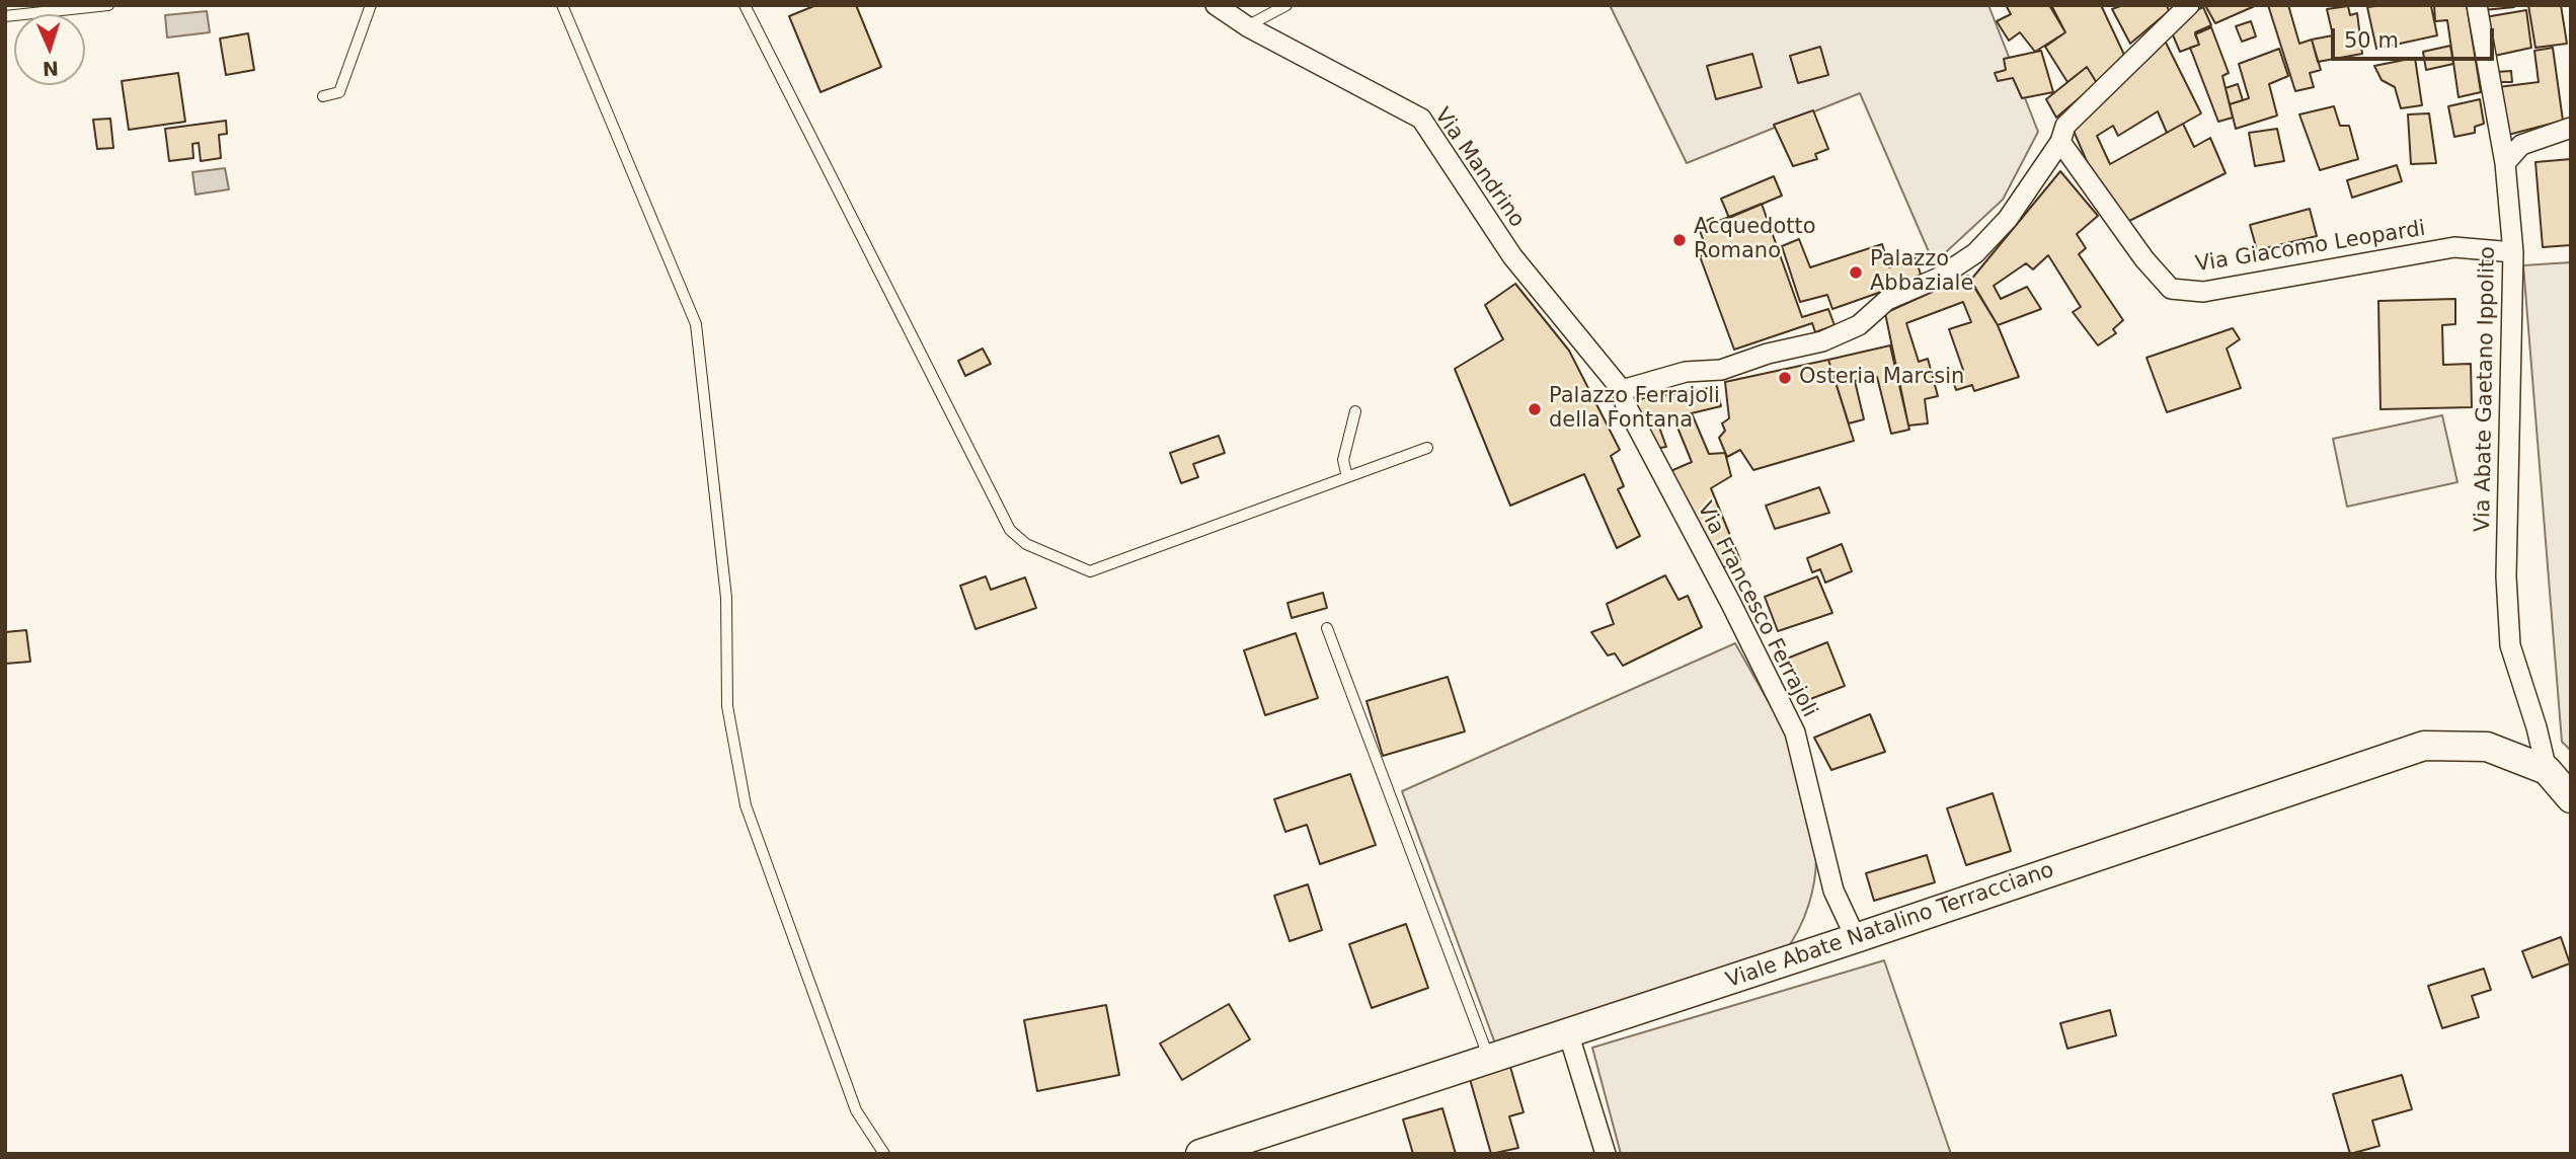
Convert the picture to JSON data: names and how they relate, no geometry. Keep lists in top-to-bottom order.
{
  "streets": {
    "street": [
      "Via Mandrino",
      "Via Giacomo Leopardi",
      "Via Abate Gaetano Ippolito",
      "Via Francesco Ferrajoli",
      "Viale Abate Natalino Terracciano"
    ]
  },
  "crossings": [
    ["Via Mandrino", "Via Francesco Ferrajoli"],
    ["Via Giacomo Leopardi", "Via Abate Gaetano Ippolito"],
    ["Via Abate Gaetano Ippolito", "Viale Abate Natalino Terracciano"],
    ["Via Francesco Ferrajoli", "Viale Abate Natalino Terracciano"]
  ],
  "places": [
    "Acquedotto Romano",
    "Palazzo Abbaziale",
    "Osteria Marcsin",
    "Palazzo Ferrajoli della Fontana"
  ],
  "scale_bar": "50 m",
  "north": "bottom"
}
